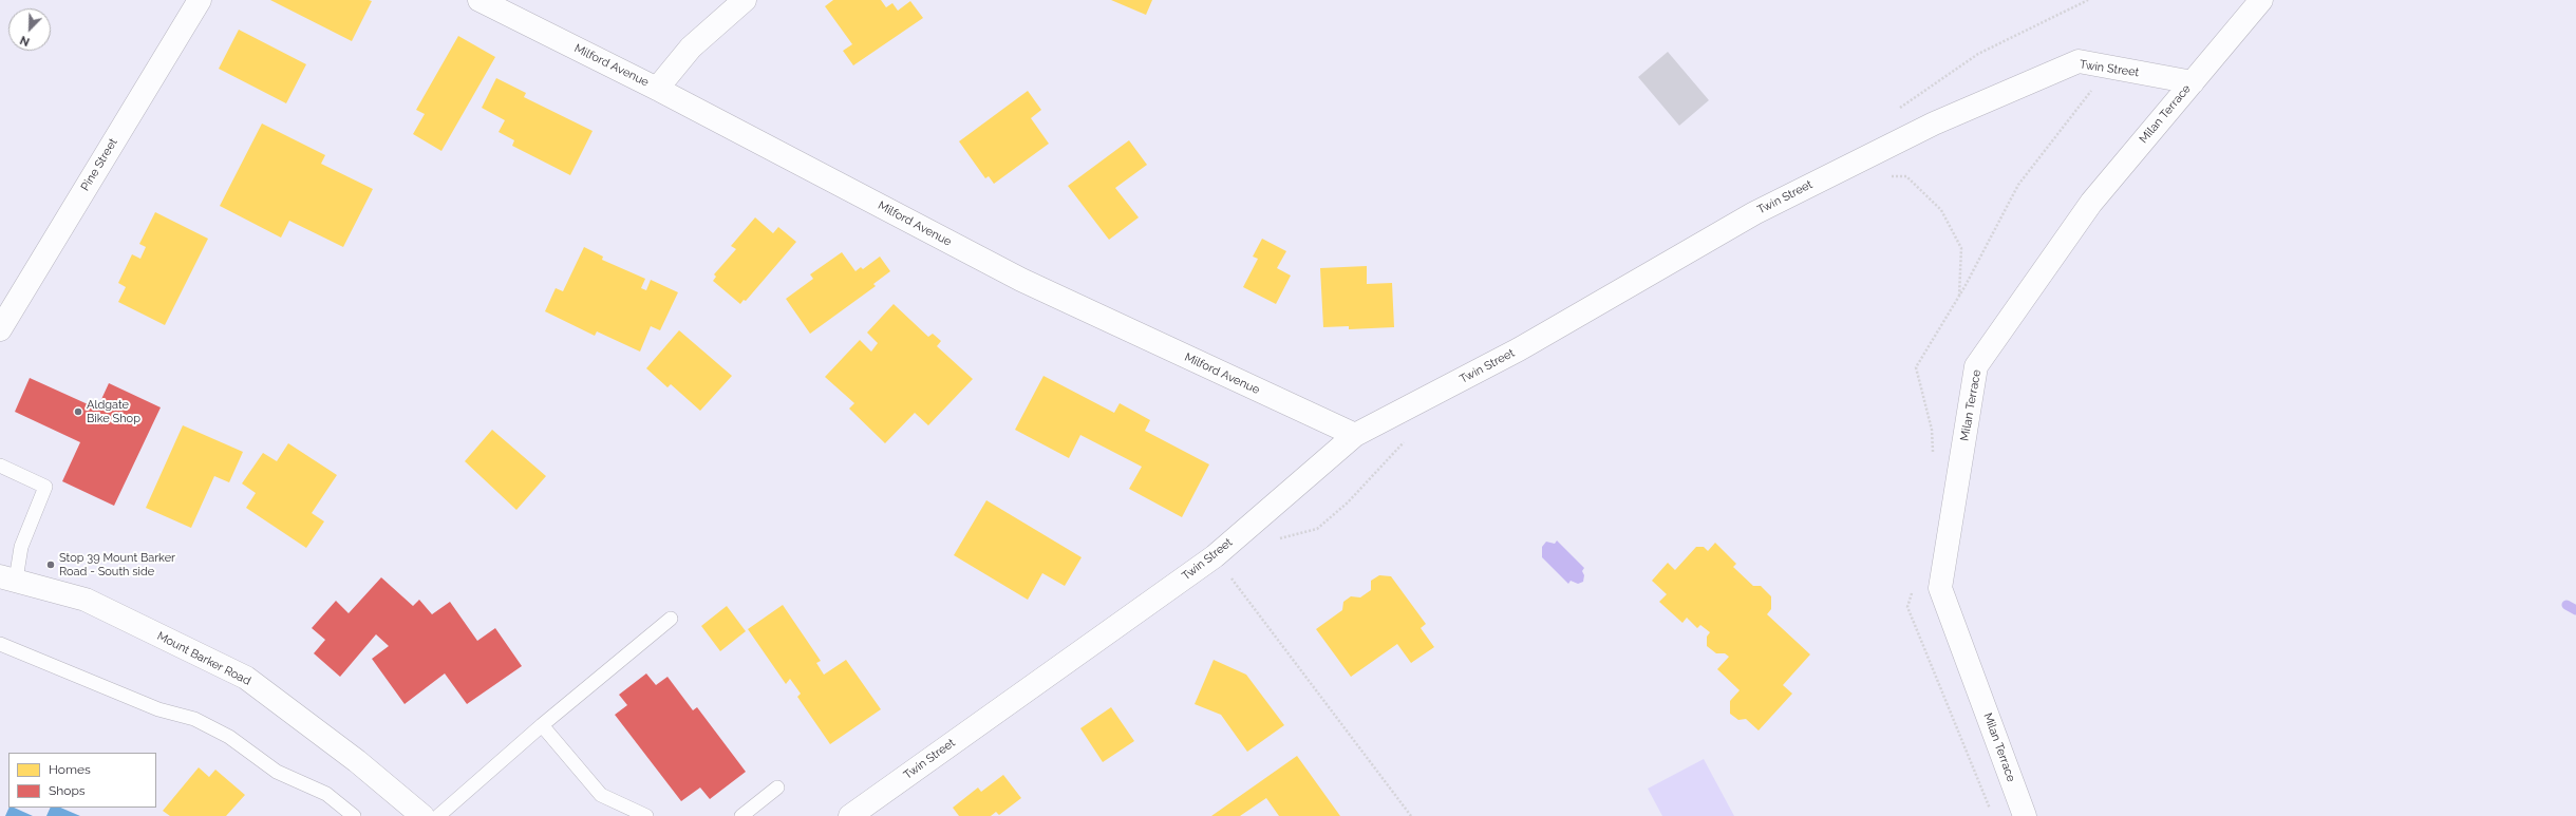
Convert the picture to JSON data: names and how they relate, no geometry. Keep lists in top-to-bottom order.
{
  "streets": {
    "street": [
      "Milford Avenue",
      "Twin Street",
      "Milan Terrace",
      "Pine Street",
      "Mount Barker Road"
    ]
  },
  "crossings": [
    ["Milford Avenue", "Twin Street"],
    ["Twin Street", "Milan Terrace"]
  ],
  "places": ["Aldgate Bike Shop", "Stop 39 Mount Barker Road - South side"],
  "legend": ["Homes", "Shops"],
  "north": "bottom left"
}
